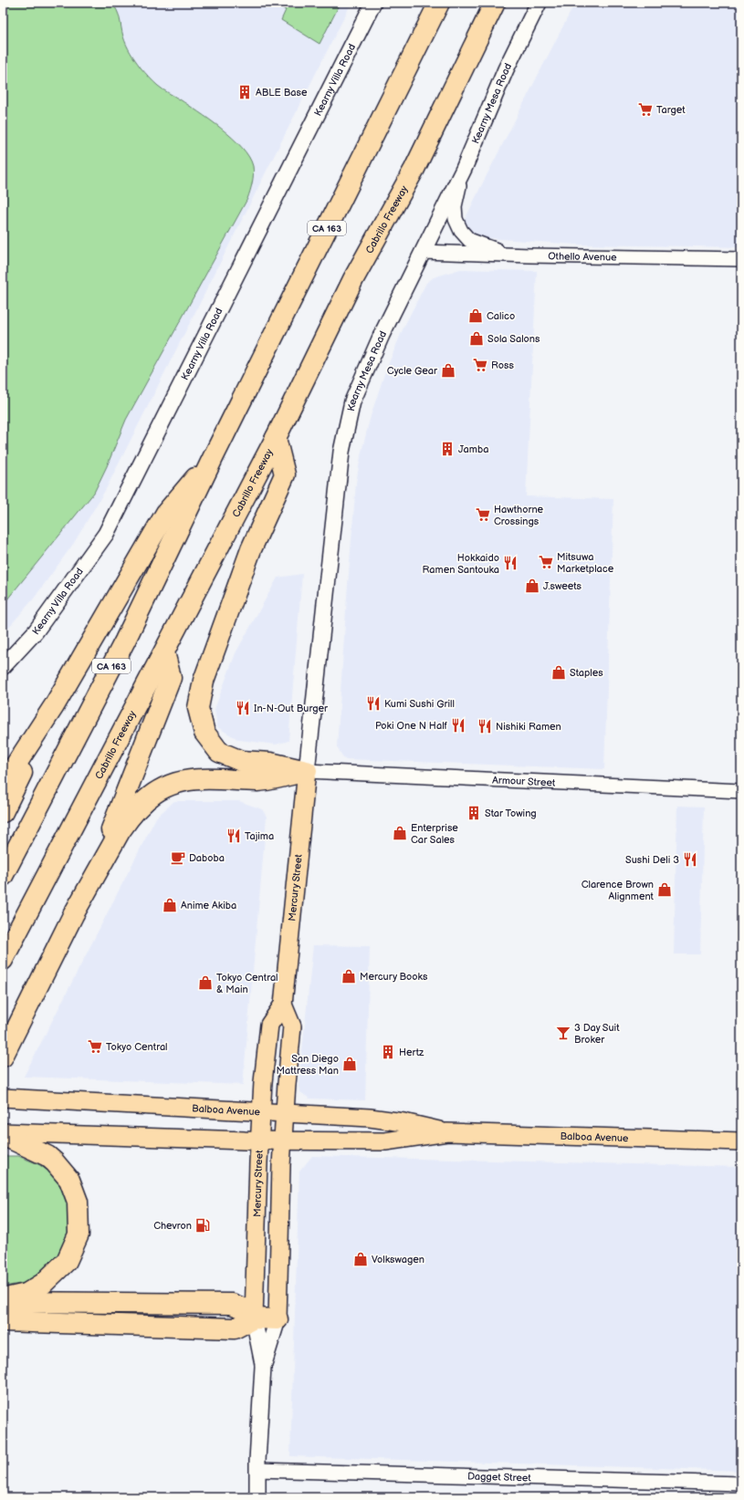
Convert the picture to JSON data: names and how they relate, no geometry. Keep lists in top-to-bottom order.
{
  "streets": {
    "highway": ["Cabrillo Freeway", "CA 163"],
    "main road": [
      "Kearny Villa Road",
      "Kearny Mesa Road",
      "Mercury Street",
      "Balboa Avenue"
    ],
    "street": ["Othello Avenue", "Armour Street", "Dagget Street"]
  },
  "crossings": [
    ["Kearny Mesa Road", "Othello Avenue"],
    ["Kearny Mesa Road", "Armour Street"],
    ["Kearny Mesa Road", "Mercury Street"],
    ["Armour Street", "Mercury Street"],
    ["Mercury Street", "Balboa Avenue"],
    ["Mercury Street", "Dagget Street"]
  ],
  "places": {
    "building": [
      "ABLE Base",
      "Jamba",
      "Star Towing",
      "Hertz"
    ],
    "supermarket": [
      "Target",
      "Ross",
      "Hawthorne Crossings",
      "Mitsuwa Marketplace",
      "Tokyo Central"
    ],
    "shop": [
      "Calico",
      "Sola Salons",
      "Cycle Gear",
      "J.sweets",
      "Staples",
      "Enterprise Car Sales",
      "Clarence Brown Alignment",
      "Anime Akiba",
      "Mercury Books",
      "Tokyo Central & Main",
      "San Diego Mattress Man",
      "Volkswagen"
    ],
    "restaurant": [
      "Hokkaido Ramen Santouka",
      "Kumi Sushi Grill",
      "In-N-Out Burger",
      "Poki One N Half",
      "Nishiki Ramen",
      "Tajima",
      "Sushi Deli 3"
    ],
    "cafe": ["Daboba"],
    "bar": ["3 Day Suit Broker"],
    "fuel station": ["Chevron"]
  }
}
